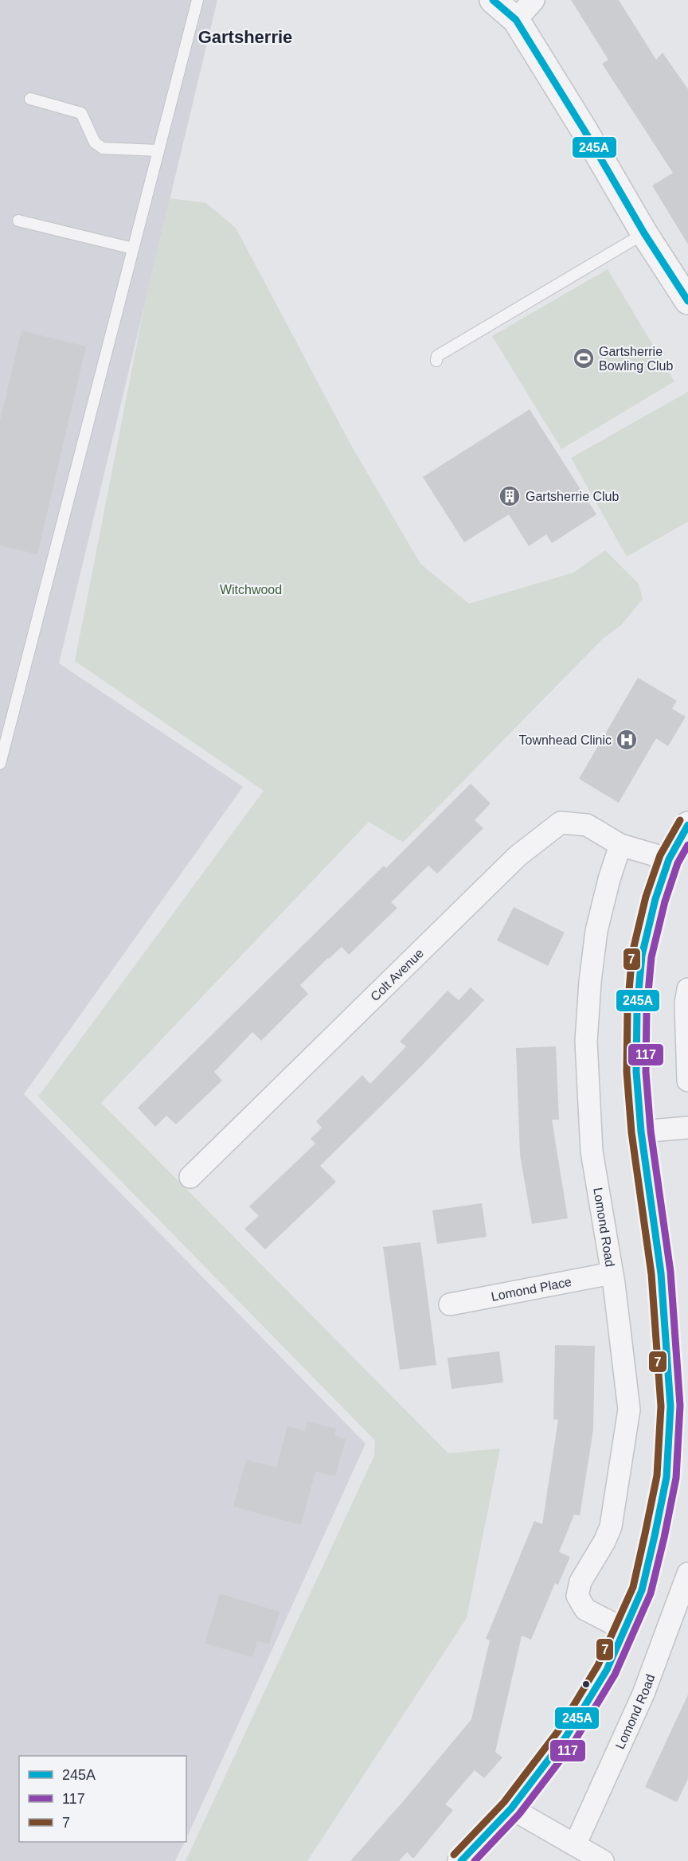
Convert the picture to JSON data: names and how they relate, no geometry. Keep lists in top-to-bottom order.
{
  "streets": {
    "street": ["Colt Avenue", "Lomond Road", "Lomond Place"]
  },
  "crossings": [
    ["Colt Avenue", "Lomond Road"],
    ["Lomond Road", "Lomond Place"]
  ],
  "districts": ["Gartsherrie"],
  "parks": ["Witchwood"],
  "places": {
    "sports": ["Gartsherrie Bowling Club"],
    "building": ["Gartsherrie Club"],
    "hospital": ["Townhead Clinic"]
  },
  "lines": ["transit line 245A", "transit line 7", "transit line 117"],
  "legend": ["245A", "117", "7"]
}
